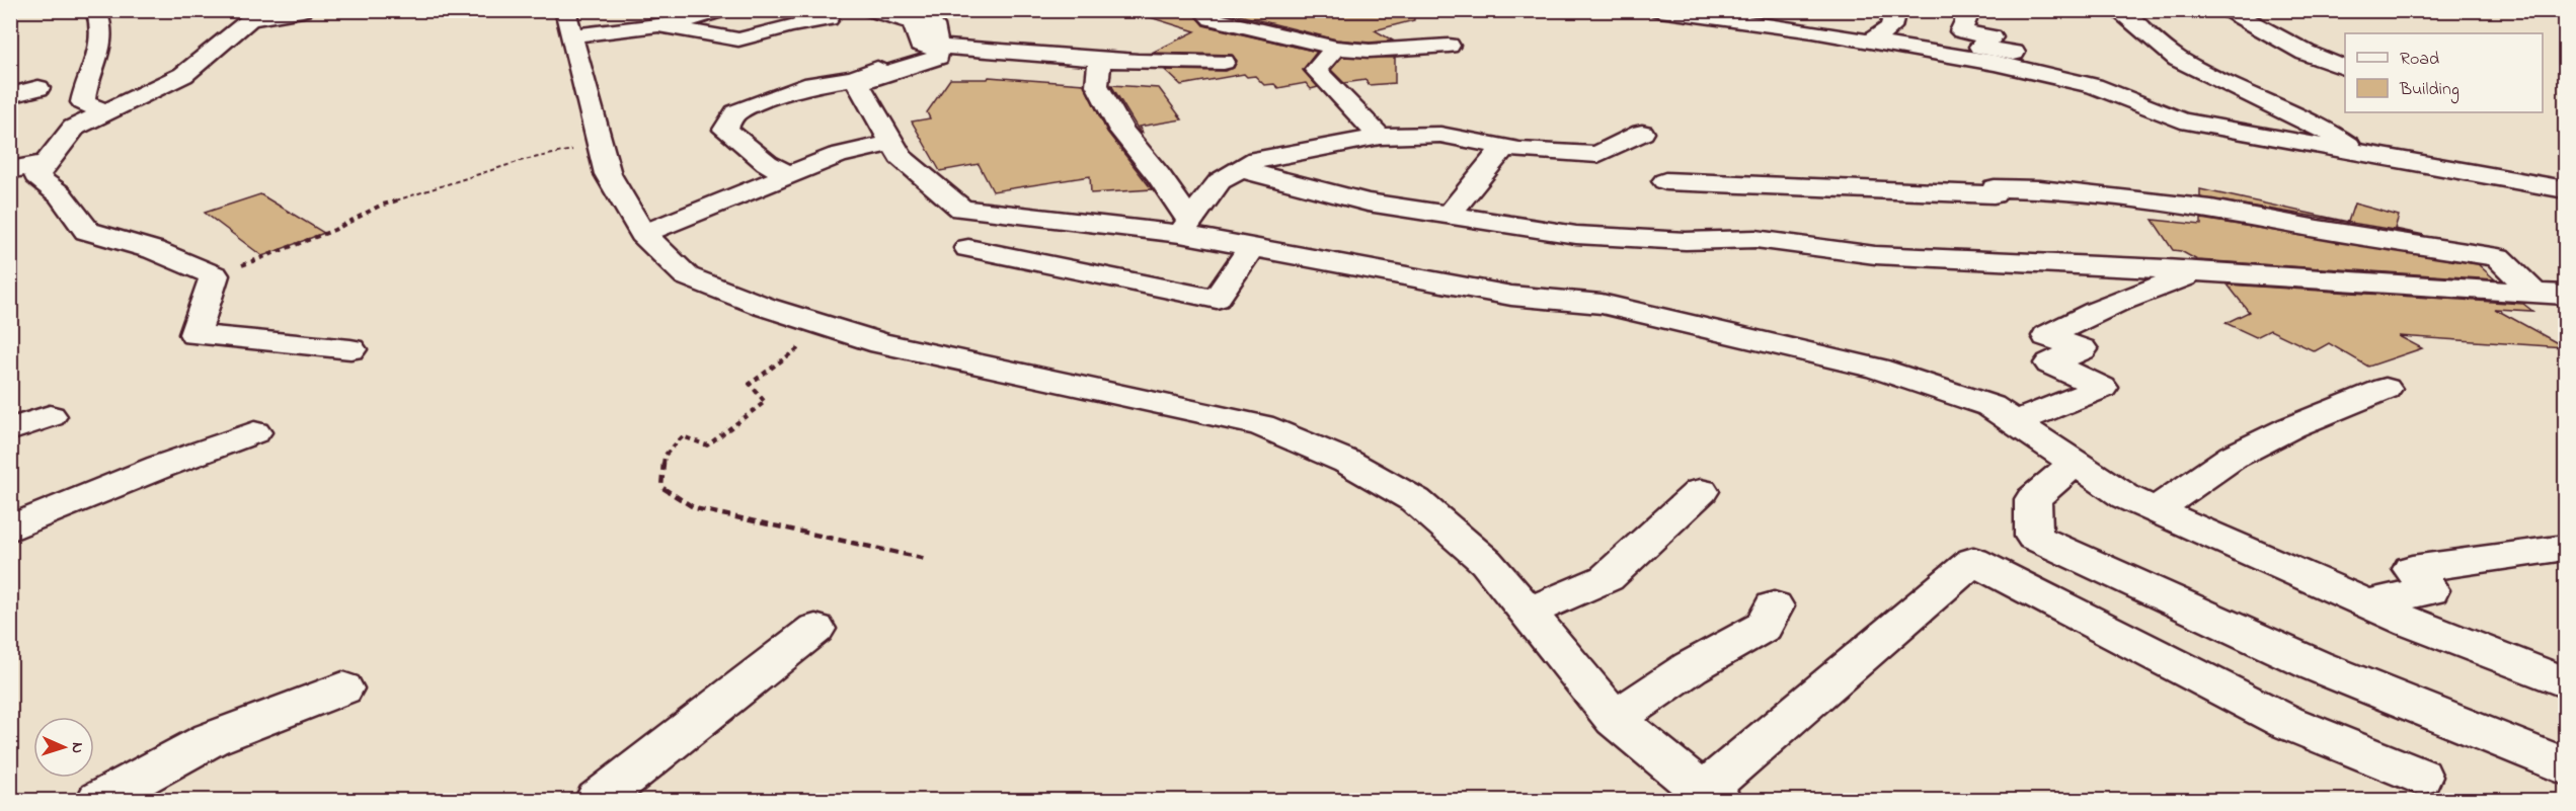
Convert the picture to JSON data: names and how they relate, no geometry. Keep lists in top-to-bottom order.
{
  "legend": ["Road", "Building"],
  "north": "right"
}
